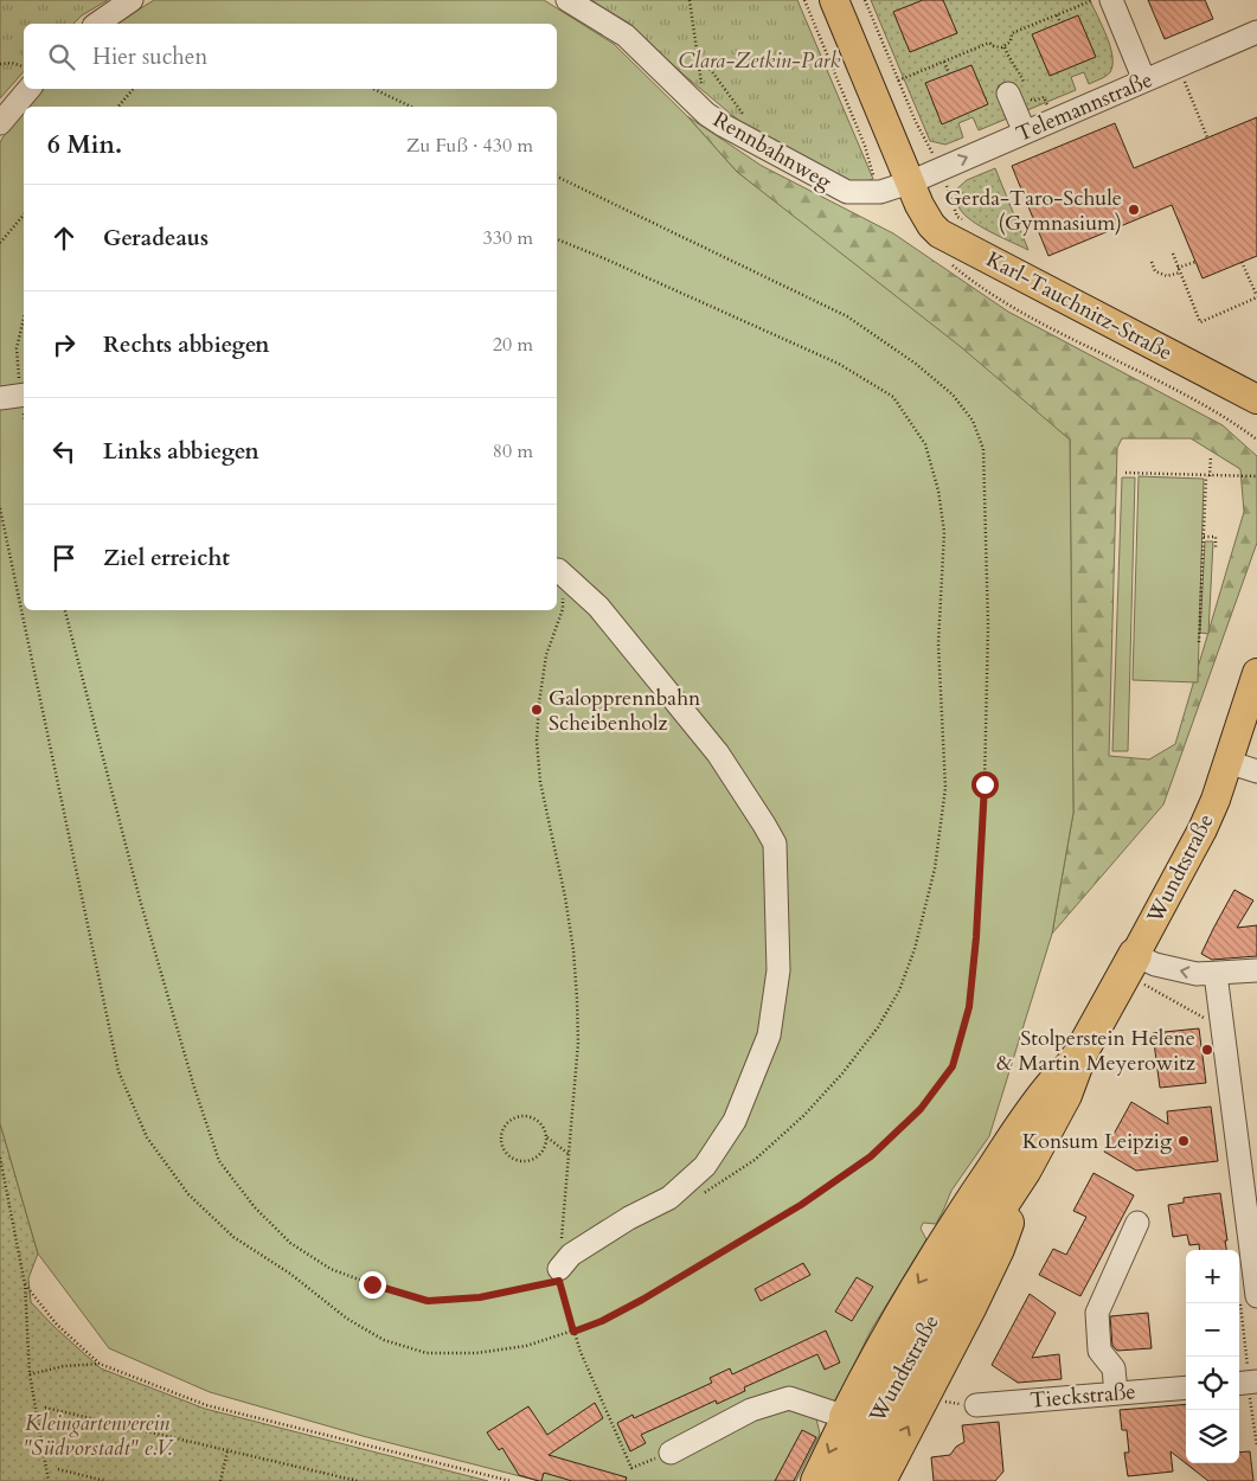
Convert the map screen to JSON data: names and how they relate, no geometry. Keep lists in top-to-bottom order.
{
  "streets": {
    "highway": ["Wundtstraße"],
    "main road": ["Karl-Tauchnitz-Straße"],
    "street": ["Telemannstraße", "Rennbahnweg", "Tieckstraße"]
  },
  "crossings": [
    ["Telemannstraße", "Rennbahnweg"],
    ["Telemannstraße", "Karl-Tauchnitz-Straße"],
    ["Rennbahnweg", "Karl-Tauchnitz-Straße"]
  ],
  "parks": ["Clara-Zetkin-Park", "Kleingartenverein \"Südvorstadt\" e.V."],
  "places": [
    "Gerda-Taro-Schule (Gymnasium)",
    "Galopprennbahn Scheibenholz",
    "Stolperstein Helene & Martin Meyerowitz",
    "Konsum Leipzig"
  ],
  "page": {
    "search": "Hier suchen",
    "heading": ["6 Min.", "Zu Fuß · 430 m"],
    "list": [
      ["Geradeaus", "330 m"],
      ["Rechts abbiegen", "20 m"],
      ["Links abbiegen", "80 m"],
      "Ziel erreicht"
    ],
    "map_buttons": ["+", "−"]
  }
}
